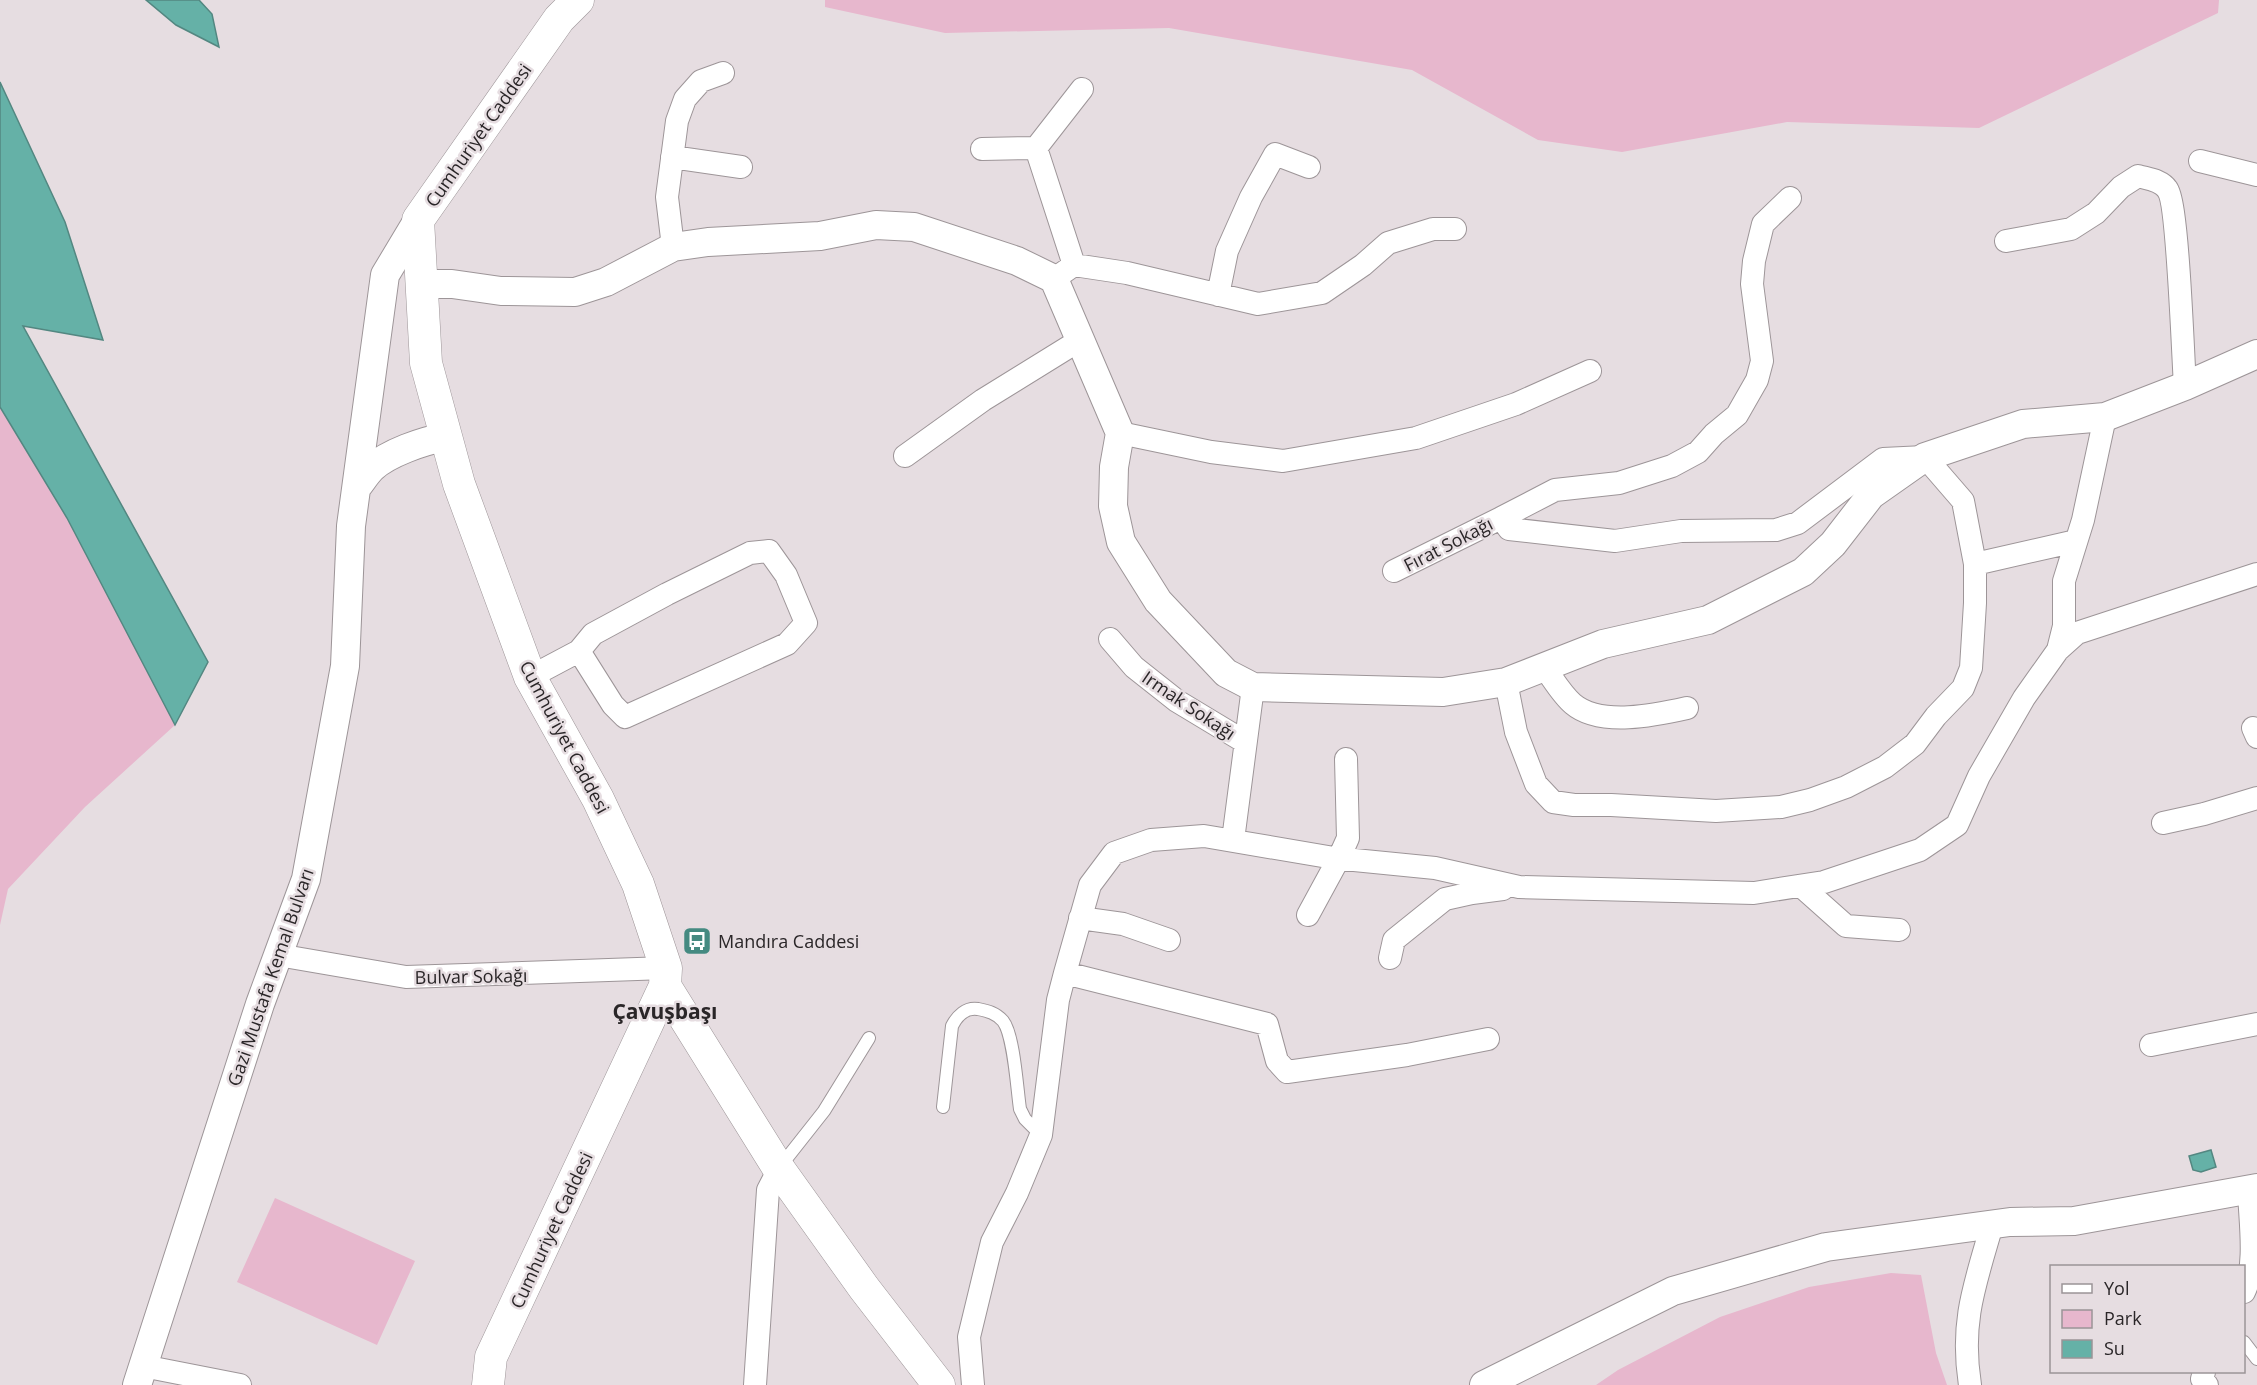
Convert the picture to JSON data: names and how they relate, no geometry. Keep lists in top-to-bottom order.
{
  "streets": {
    "main road": ["Cumhuriyet Caddesi"],
    "street": [
      "Fırat Sokağı",
      "Irmak Sokağı",
      "Bulvar Sokağı",
      "Gazi Mustafa Kemal Bulvarı"
    ]
  },
  "crossings": [
    ["Cumhuriyet Caddesi", "Bulvar Sokağı"],
    ["Cumhuriyet Caddesi", "Gazi Mustafa Kemal Bulvarı"],
    ["Bulvar Sokağı", "Gazi Mustafa Kemal Bulvarı"]
  ],
  "districts": ["Çavuşbaşı"],
  "places": {
    "bus stop": ["Mandıra Caddesi"]
  },
  "legend": ["Yol", "Park", "Su"]
}
